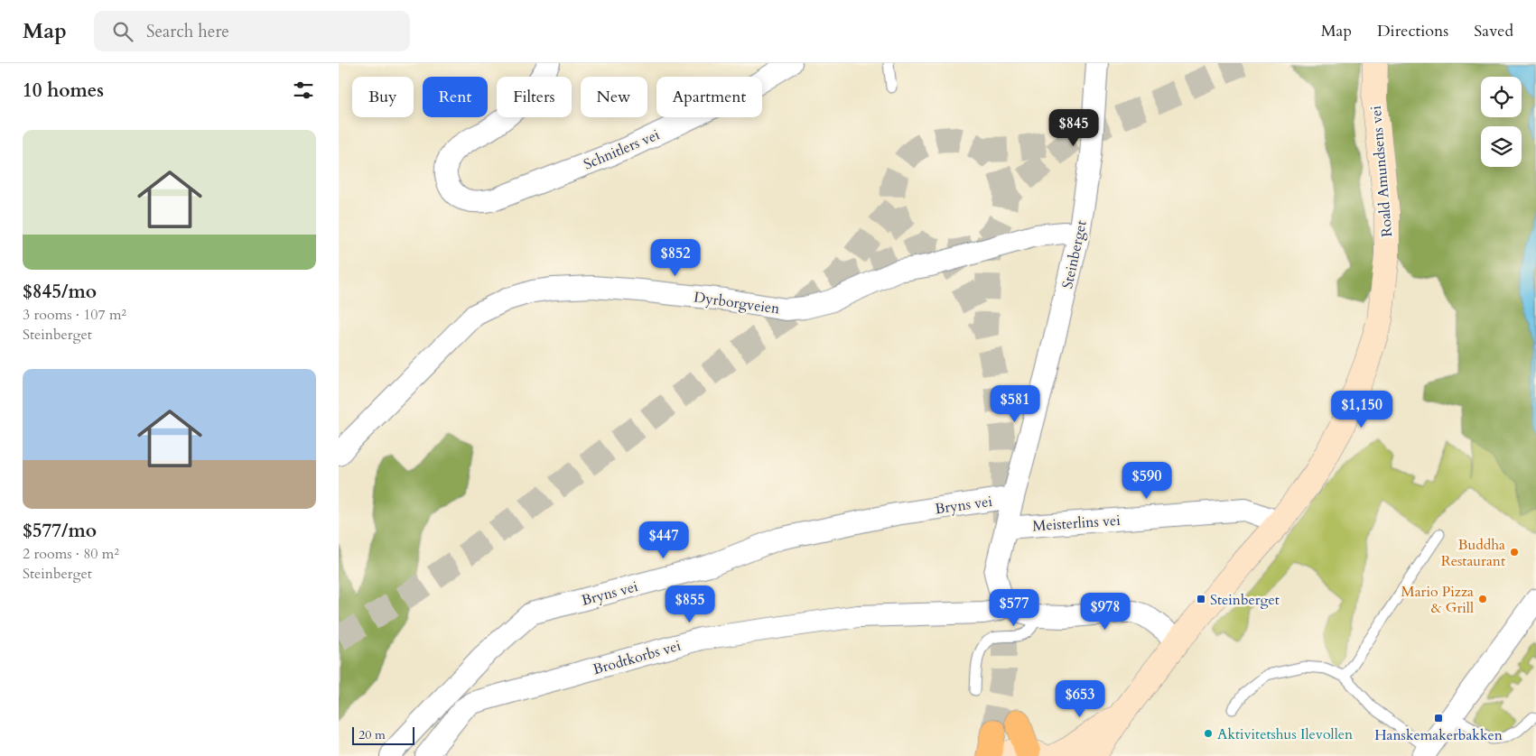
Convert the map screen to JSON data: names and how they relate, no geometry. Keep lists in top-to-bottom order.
{
  "streets": {
    "street": [
      "Schnitlers vei",
      "Roald Amundsens vei",
      "Steinberget",
      "Dyrborgveien",
      "Bryns vei",
      "Meisterlins vei",
      "Brodtkorbs vei"
    ]
  },
  "crossings": [
    ["Roald Amundsens vei", "Meisterlins vei"],
    ["Steinberget", "Dyrborgveien"],
    ["Steinberget", "Bryns vei"],
    ["Steinberget", "Meisterlins vei"],
    ["Steinberget", "Brodtkorbs vei"]
  ],
  "places": {
    "other": ["Buddha Restaurant", "Mario Pizza & Grill", "Aktivitetshus Ilevollen"],
    "transit": ["Steinberget", "Hanskemakerbakken"]
  },
  "scale_bar": "20 m",
  "page": {
    "header": "Map",
    "search": "Search here",
    "nav": ["Map", "Directions", "Saved"],
    "heading": "10 homes",
    "chip": [
      "Buy",
      "Rent",
      "Filters",
      "New",
      "Apartment"
    ],
    "price": [
      "$845",
      "$852",
      "$581",
      "$1,150",
      "$590",
      "$447",
      "$855",
      "$577",
      "$978",
      "$653"
    ],
    "list": [
      {
        "name": "$845/mo",
        "note": "3 rooms · 107 m² · Steinberget"
      },
      {
        "name": "$577/mo",
        "note": "2 rooms · 80 m² · Steinberget"
      }
    ],
    "scale": "20 m"
  }
}
